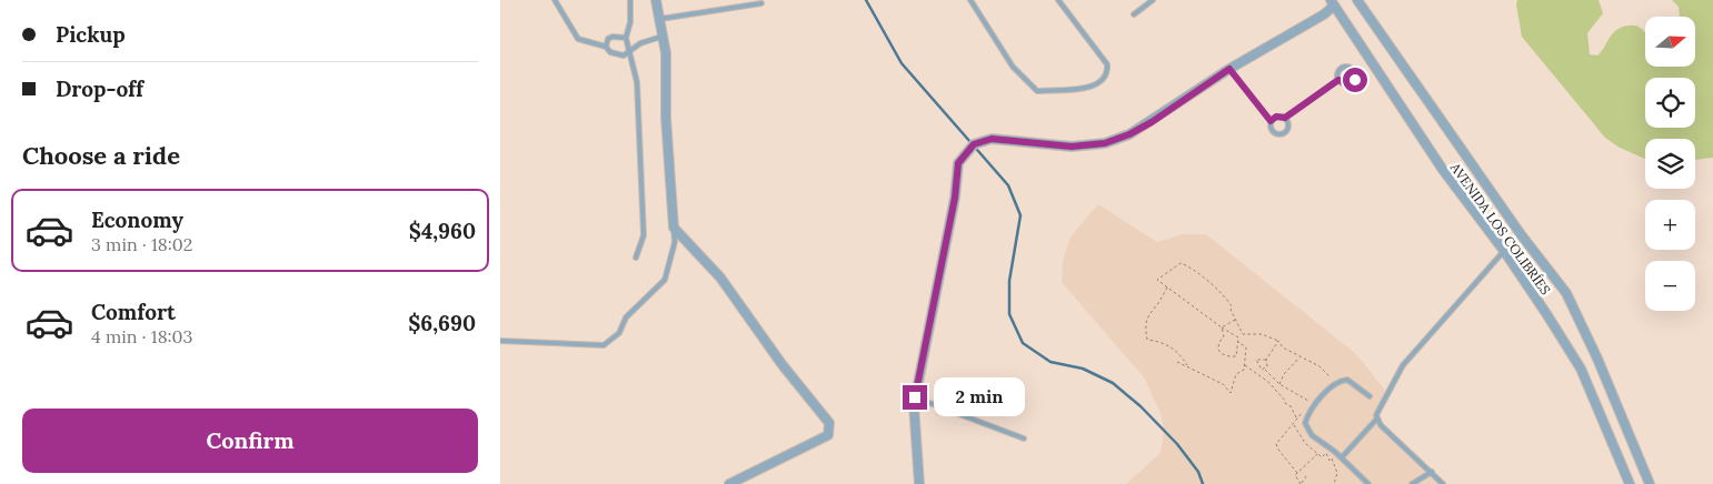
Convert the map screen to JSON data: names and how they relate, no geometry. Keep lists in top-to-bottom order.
{
  "streets": {
    "street": ["AVENIDA LOS COLIBRÍES"]
  },
  "north": "right",
  "page": {
    "banner": ["Pickup", "Drop-off"],
    "map_buttons": ["+", "−"],
    "heading": "Choose a ride",
    "list": [
      {
        "name": "Economy",
        "note": "3 min · 18:02",
        "value": "$4,960"
      },
      {
        "name": "Comfort",
        "note": "4 min · 18:03",
        "value": "$6,690"
      }
    ],
    "bubble": "2 min",
    "buttons": "Confirm"
  }
}
